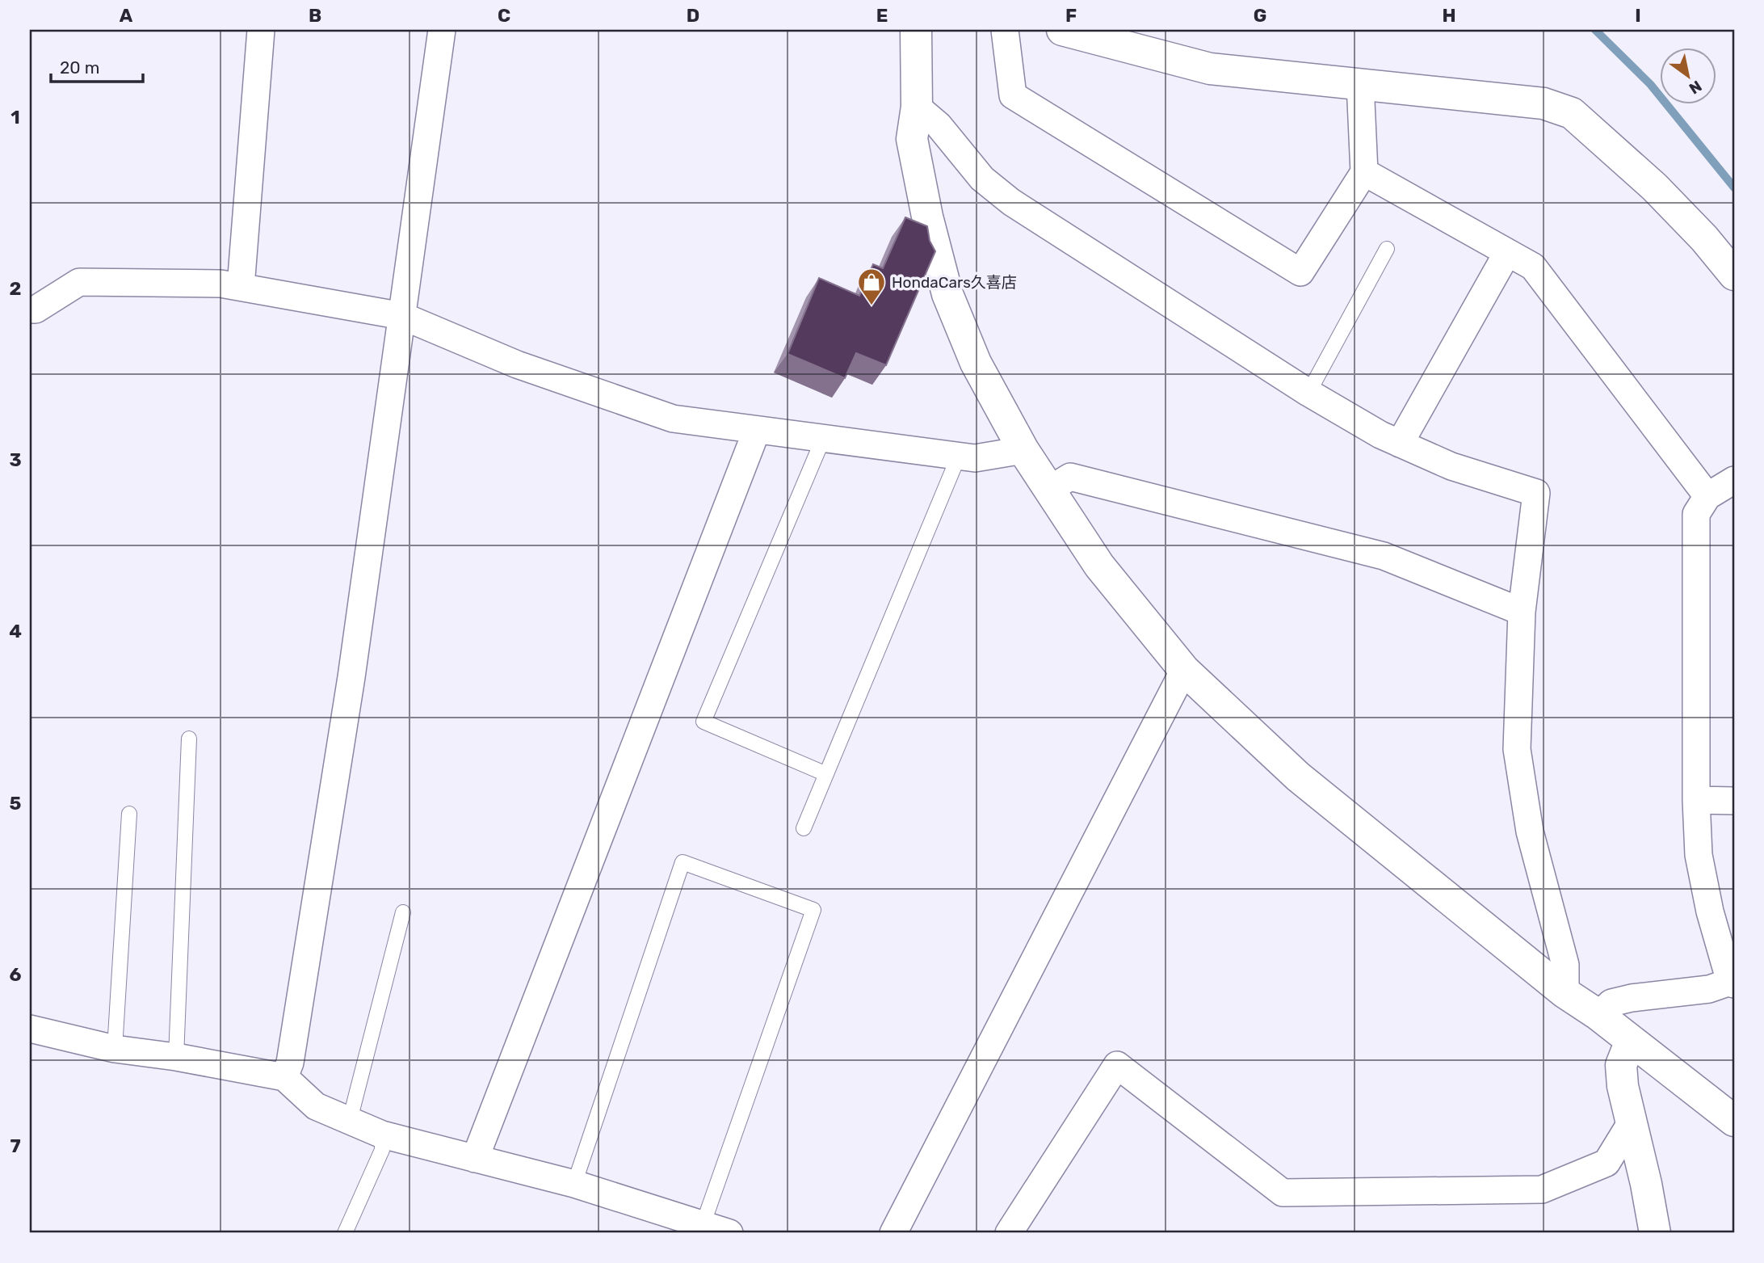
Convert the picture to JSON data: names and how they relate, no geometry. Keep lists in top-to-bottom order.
{
  "places": {
    "shop": ["HondaCars久喜店"]
  },
  "scale_bar": "20 m",
  "north": "bottom right",
  "grid": {
    "columns": [
      "A",
      "B",
      "C",
      "D",
      "E",
      "F",
      "G",
      "H",
      "I"
    ],
    "rows": [
      "1",
      "2",
      "3",
      "4",
      "5",
      "6",
      "7"
    ]
  }
}
